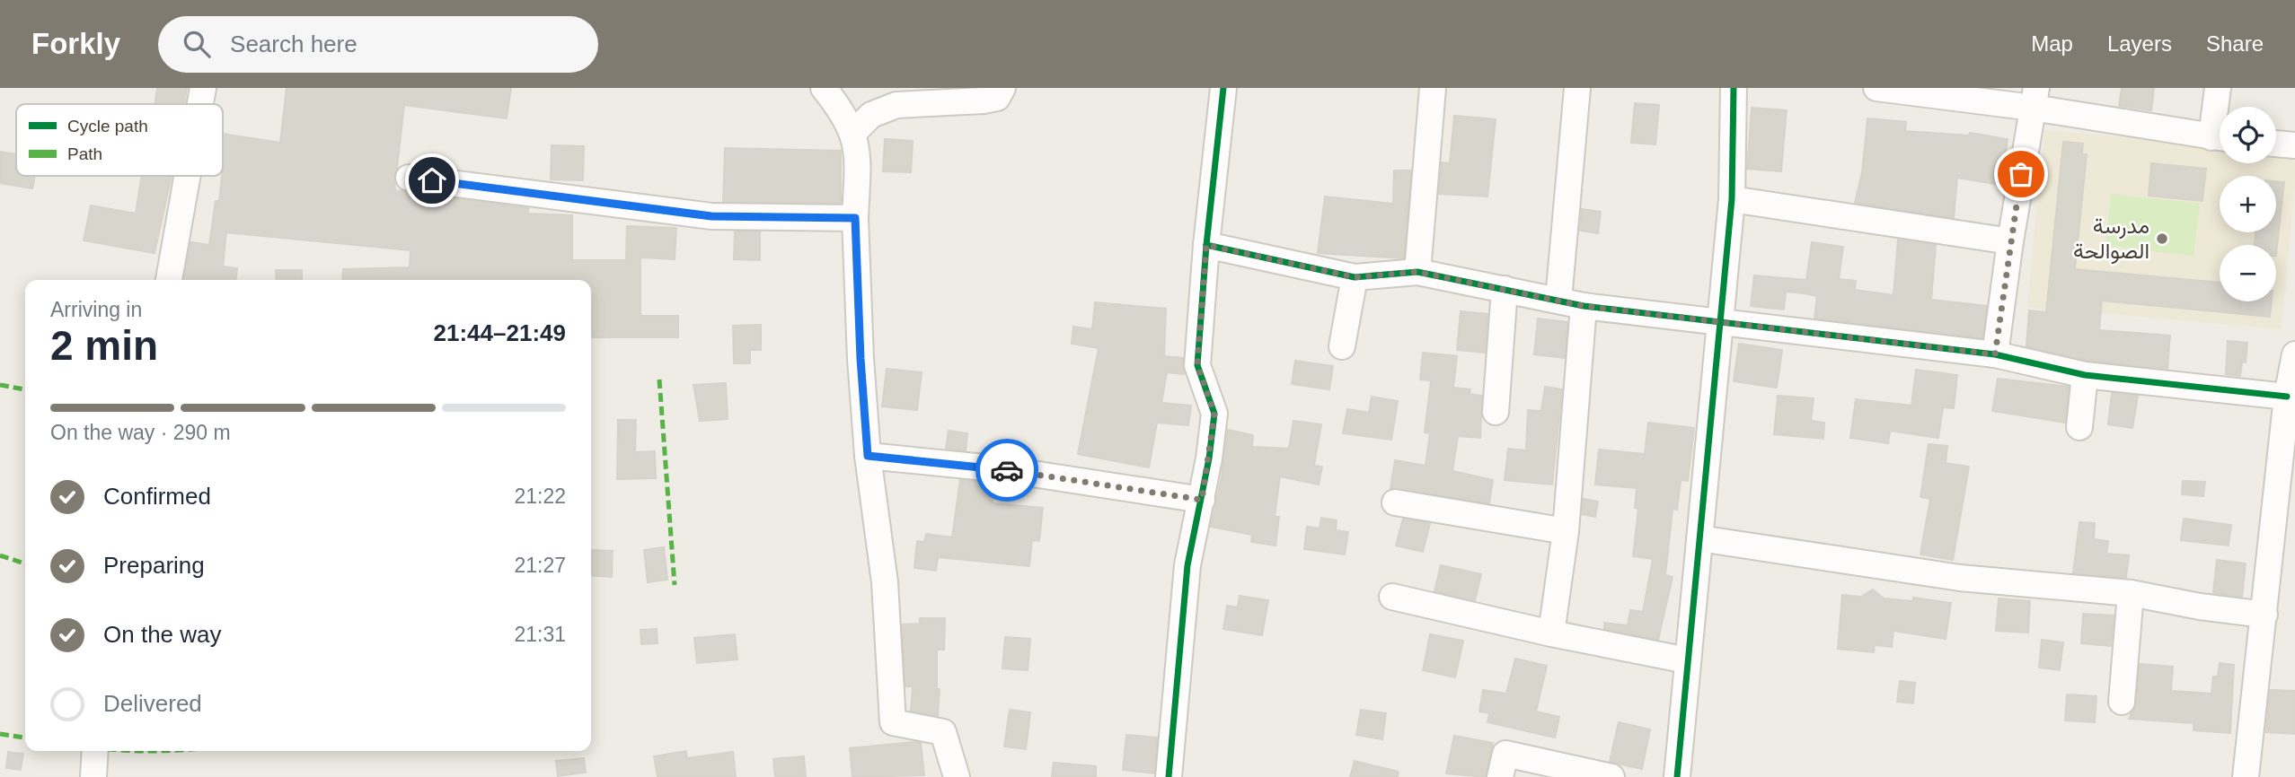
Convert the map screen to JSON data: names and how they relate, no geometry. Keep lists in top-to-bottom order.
{
  "places": ["مدرسة الصوالحة"],
  "legend": ["Cycle path", "Path"],
  "page": {
    "header": "Forkly",
    "search": "Search here",
    "nav": ["Map", "Layers", "Share"],
    "map_buttons": ["+", "−"],
    "heading": ["2 min", "Arriving in", "21:44–21:49"],
    "bar": "On the way · 290 m",
    "list": [
      ["Confirmed", "21:22"],
      ["Preparing", "21:27"],
      ["On the way", "21:31"],
      "Delivered"
    ]
  }
}
